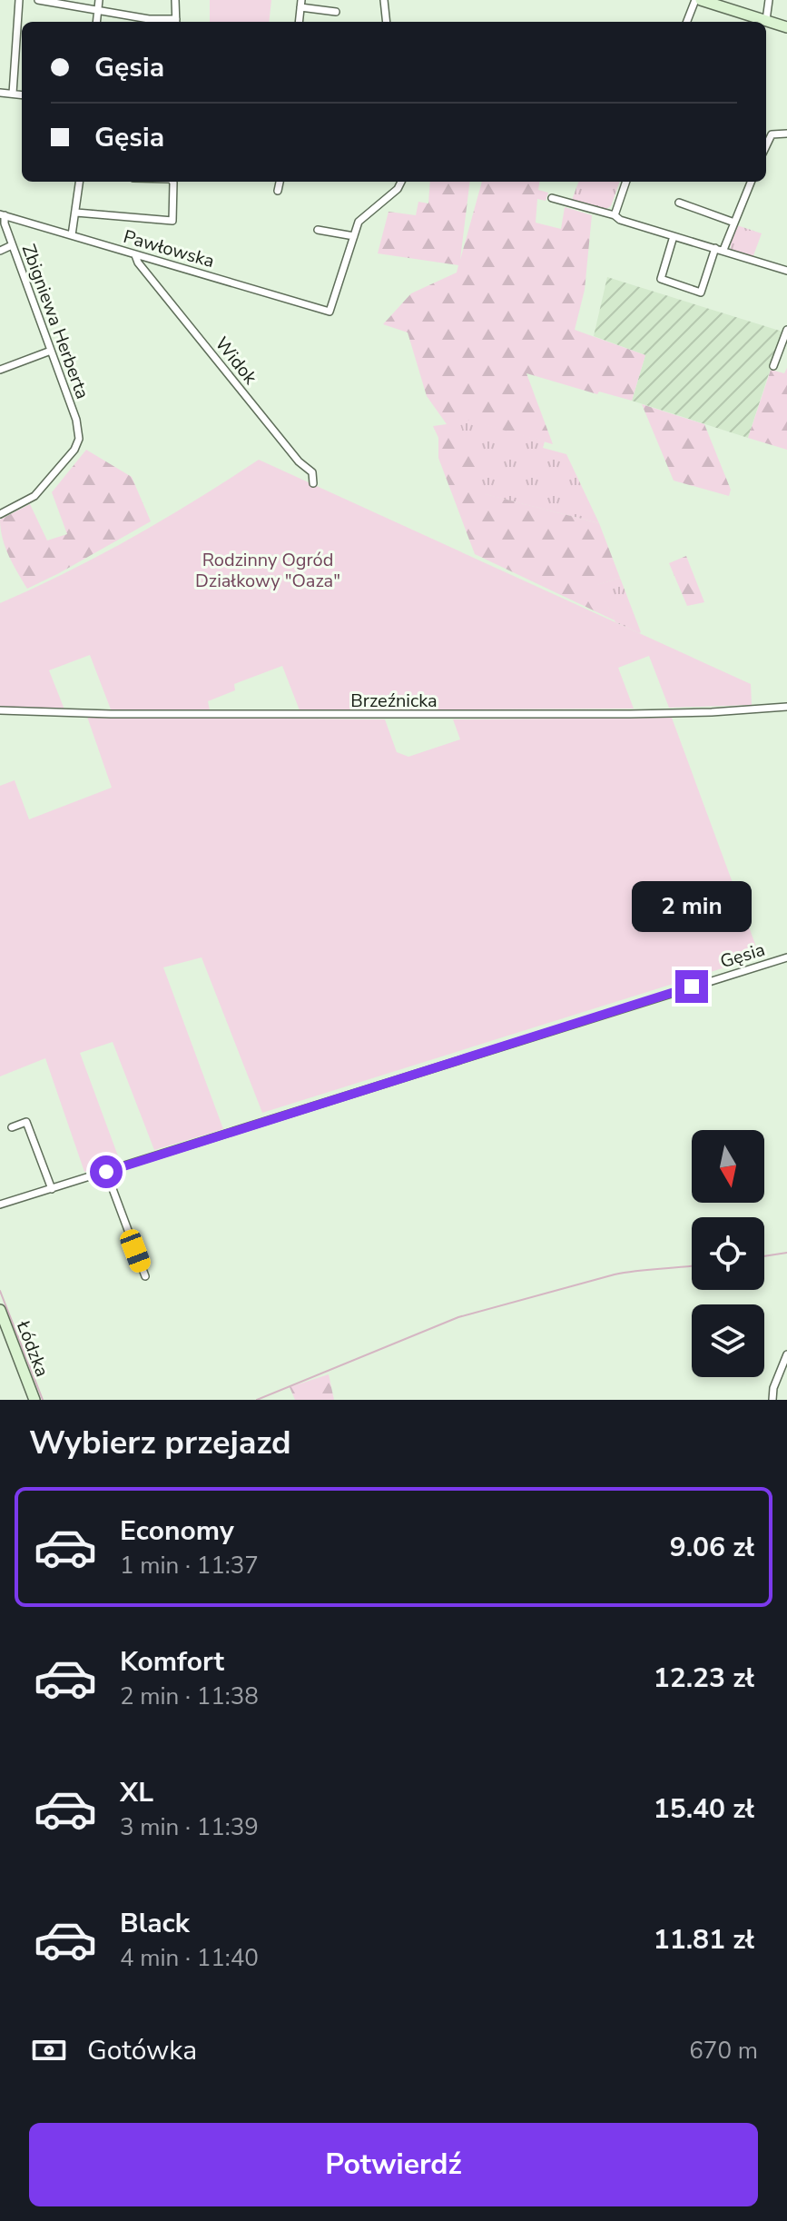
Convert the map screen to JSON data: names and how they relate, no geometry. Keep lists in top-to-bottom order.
{
  "streets": {
    "main road": ["Łódzka"],
    "street": [
      "Pawłowska",
      "Zbigniewa Herberta",
      "Widok",
      "Brzeźnicka",
      "Gęsia"
    ]
  },
  "crossings": [
    ["Pawłowska", "Zbigniewa Herberta"],
    ["Pawłowska", "Widok"]
  ],
  "parks": ["Rodzinny Ogród Działkowy \"Oaza\""],
  "north": "bottom",
  "page": {
    "banner": ["Gęsia", "Gęsia"],
    "bubble": "2 min",
    "heading": "Wybierz przejazd",
    "list": [
      {
        "name": "Economy",
        "note": "1 min · 11:37",
        "value": "9.06 zł"
      },
      {
        "name": "Komfort",
        "note": "2 min · 11:38",
        "value": "12.23 zł"
      },
      {
        "name": "XL",
        "note": "3 min · 11:39",
        "value": "15.40 zł"
      },
      {
        "name": "Black",
        "note": "4 min · 11:40",
        "value": "11.81 zł"
      }
    ],
    "pay": ["Gotówka", "670 m"],
    "buttons": "Potwierdź"
  }
}
